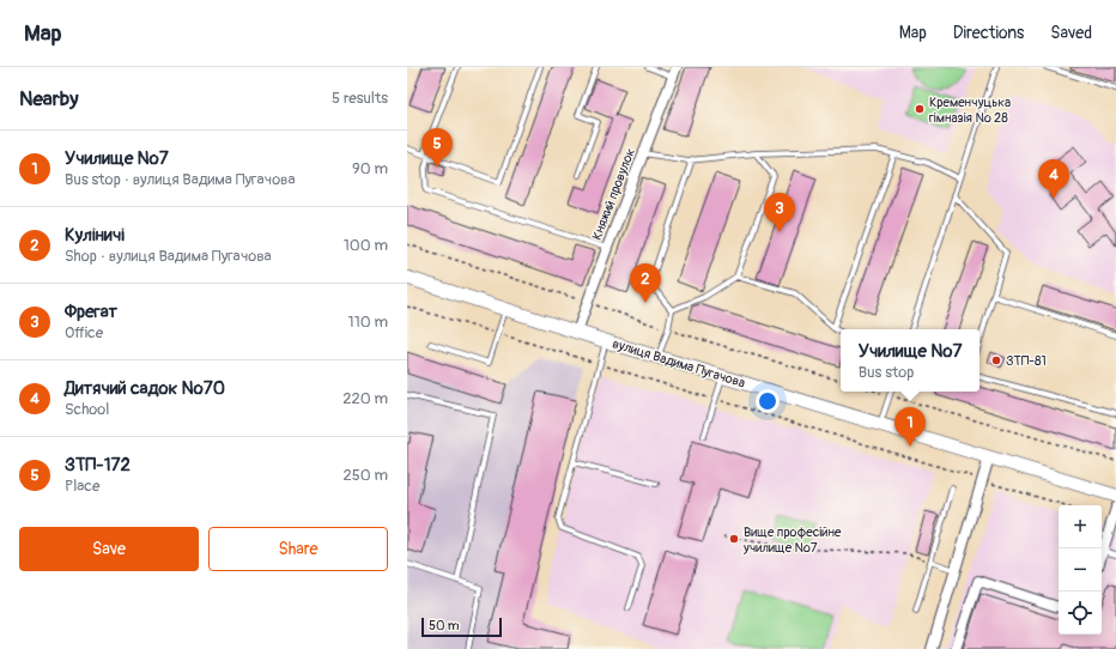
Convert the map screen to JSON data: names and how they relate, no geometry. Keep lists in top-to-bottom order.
{
  "streets": {
    "street": ["Княжий провулок", "вулиця Вадима Пугачова"]
  },
  "crossings": [
    ["Княжий провулок", "вулиця Вадима Пугачова"]
  ],
  "places": ["Кременчуцька гімназія № 28", "ЗТП-81", "Вище професійне училище №7"],
  "scale_bar": "50 m",
  "page": {
    "header": "Map",
    "nav": ["Map", "Directions", "Saved"],
    "heading": ["Nearby", "5 results"],
    "pins": [
      "5",
      "4",
      "3",
      "2",
      "1"
    ],
    "list": [
      {
        "mark": "1",
        "name": "Училище №7",
        "note": "Bus stop · вулиця Вадима Пугачова",
        "value": "90 m"
      },
      {
        "mark": "2",
        "name": "Куліничі",
        "note": "Shop · вулиця Вадима Пугачова",
        "value": "100 m"
      },
      {
        "mark": "3",
        "name": "Фрегат",
        "note": "Office",
        "value": "110 m"
      },
      {
        "mark": "4",
        "name": "Дитячий садок №70",
        "note": "School",
        "value": "220 m"
      },
      {
        "mark": "5",
        "name": "ЗТП-172",
        "note": "Place",
        "value": "250 m"
      }
    ],
    "popup": ["Училище №7", "Bus stop"],
    "map_buttons": ["+", "−"],
    "buttons": ["Save", "Share"],
    "scale": "50 m"
  }
}
